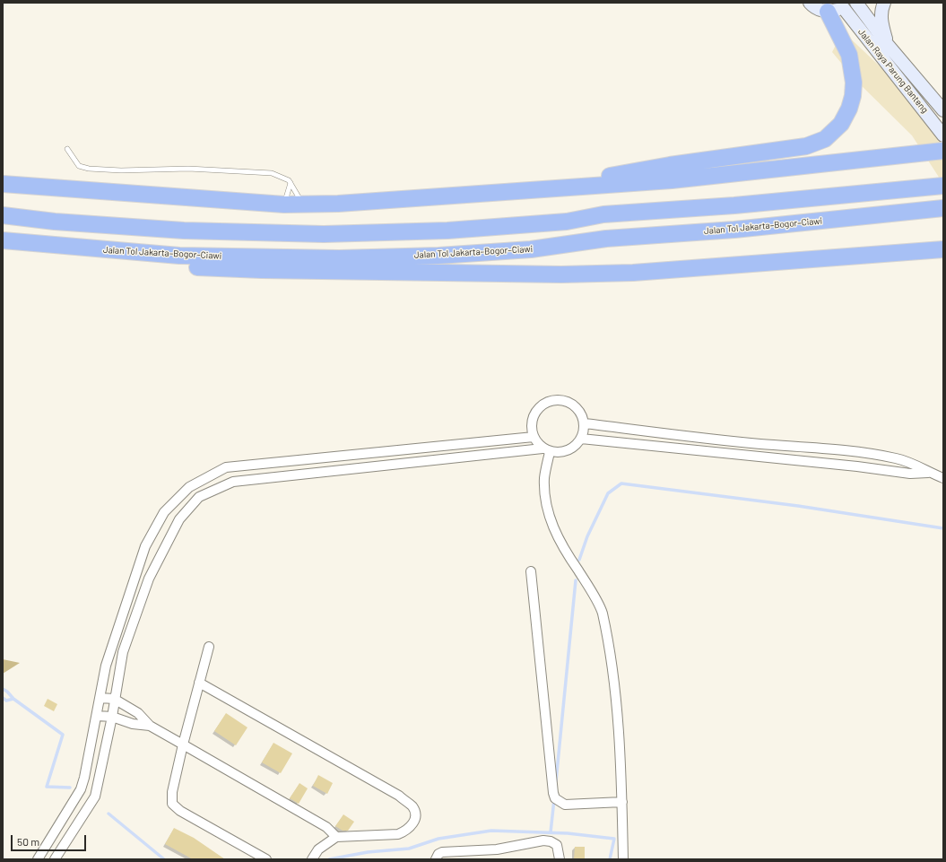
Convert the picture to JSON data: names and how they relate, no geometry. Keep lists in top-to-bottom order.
{
  "streets": {
    "highway": ["Jalan Tol Jakarta–Bogor–Ciawi"],
    "main road": ["Jalan Raya Parung Banteng"]
  },
  "scale_bar": "50 m"
}
